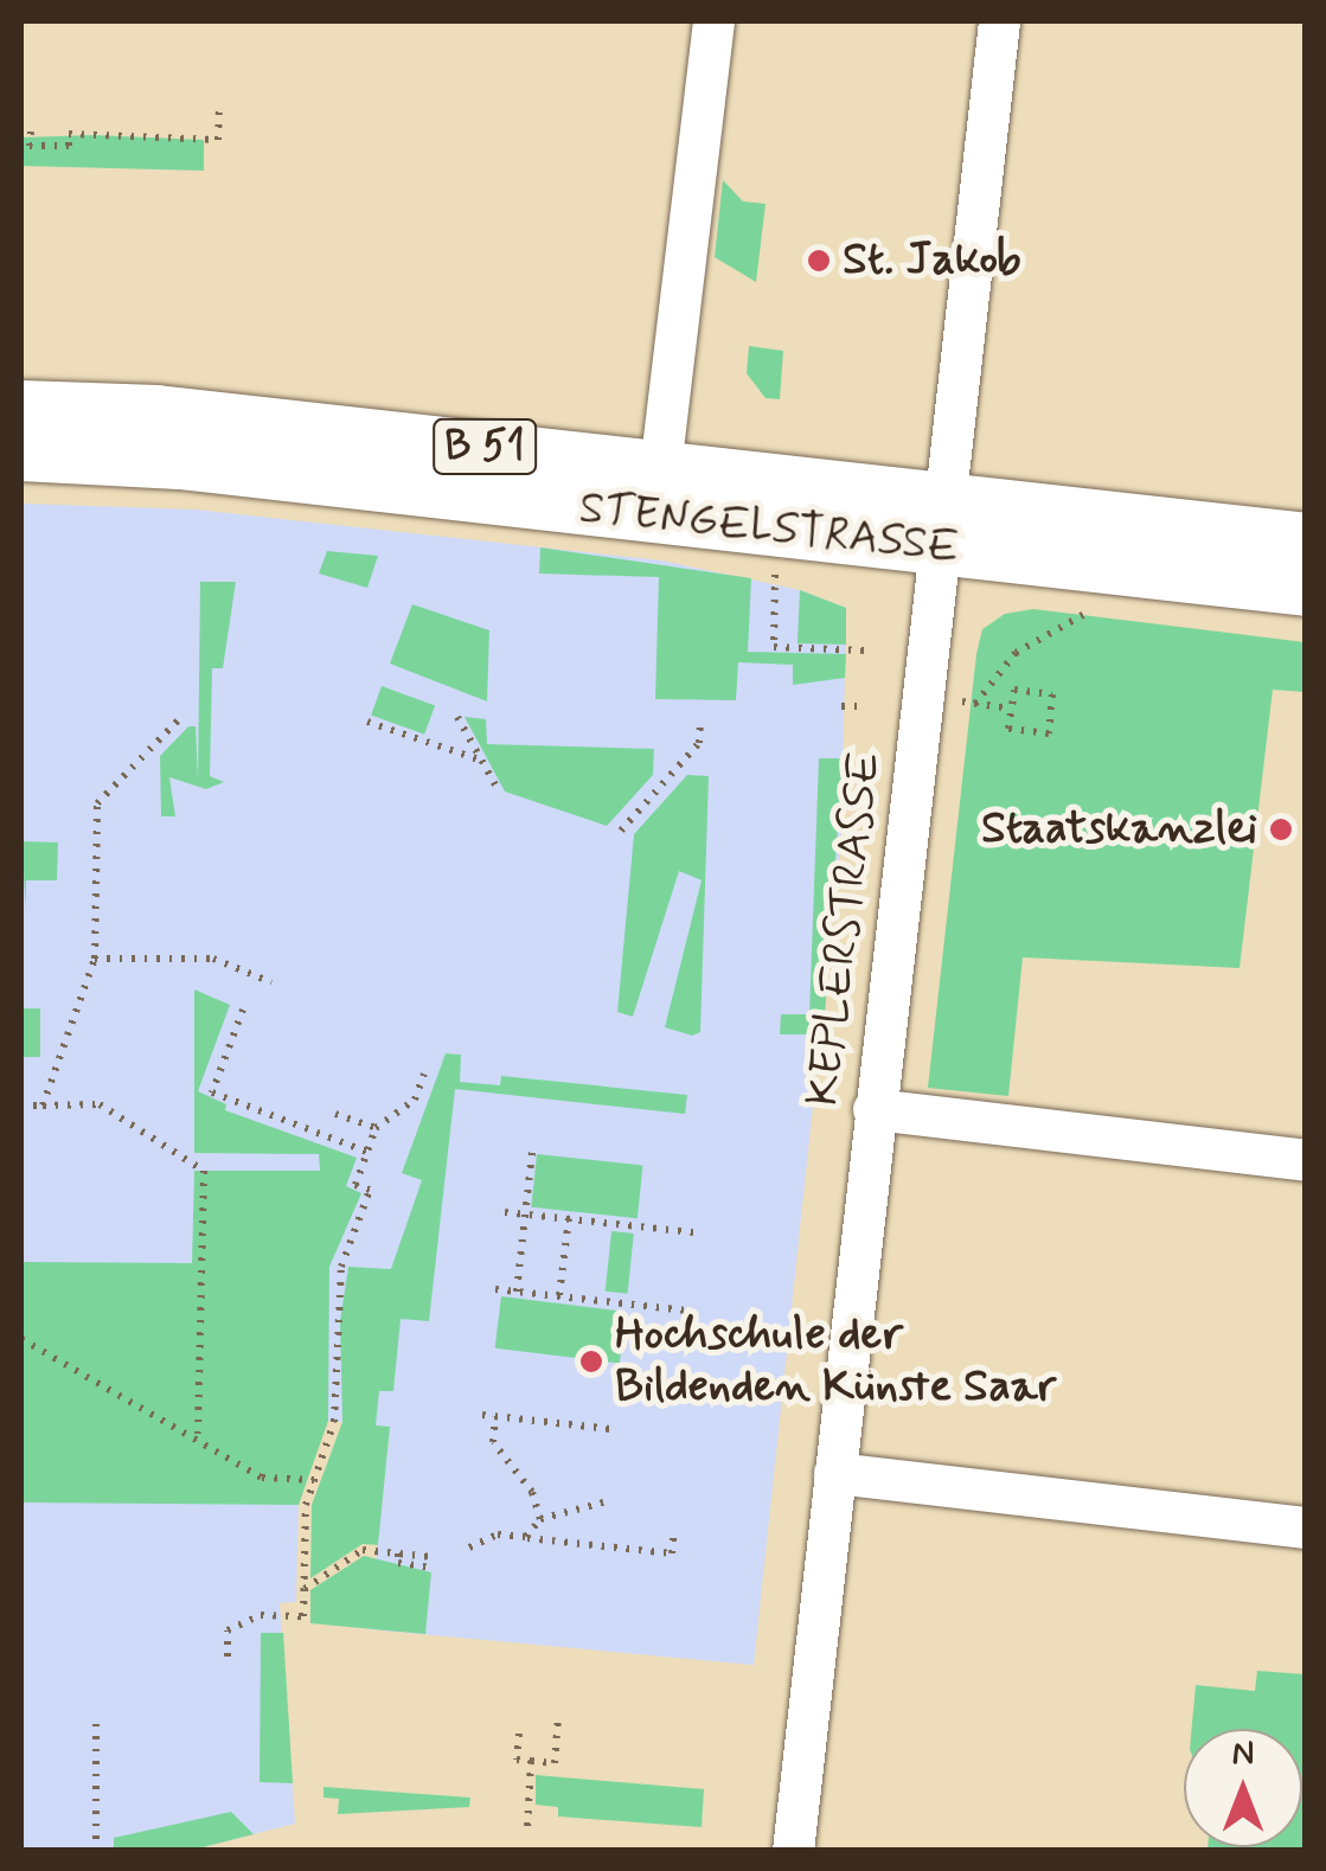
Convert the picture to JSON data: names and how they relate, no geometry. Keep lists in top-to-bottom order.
{
  "streets": {
    "main road": ["B 51", "STENGELSTRASSE"],
    "street": ["KEPLERSTRASSE"]
  },
  "crossings": [
    ["STENGELSTRASSE", "KEPLERSTRASSE"]
  ],
  "places": ["St. Jakob", "Staatskanzlei", "Hochschule der Bildenden Künste Saar"],
  "north": "top"
}
